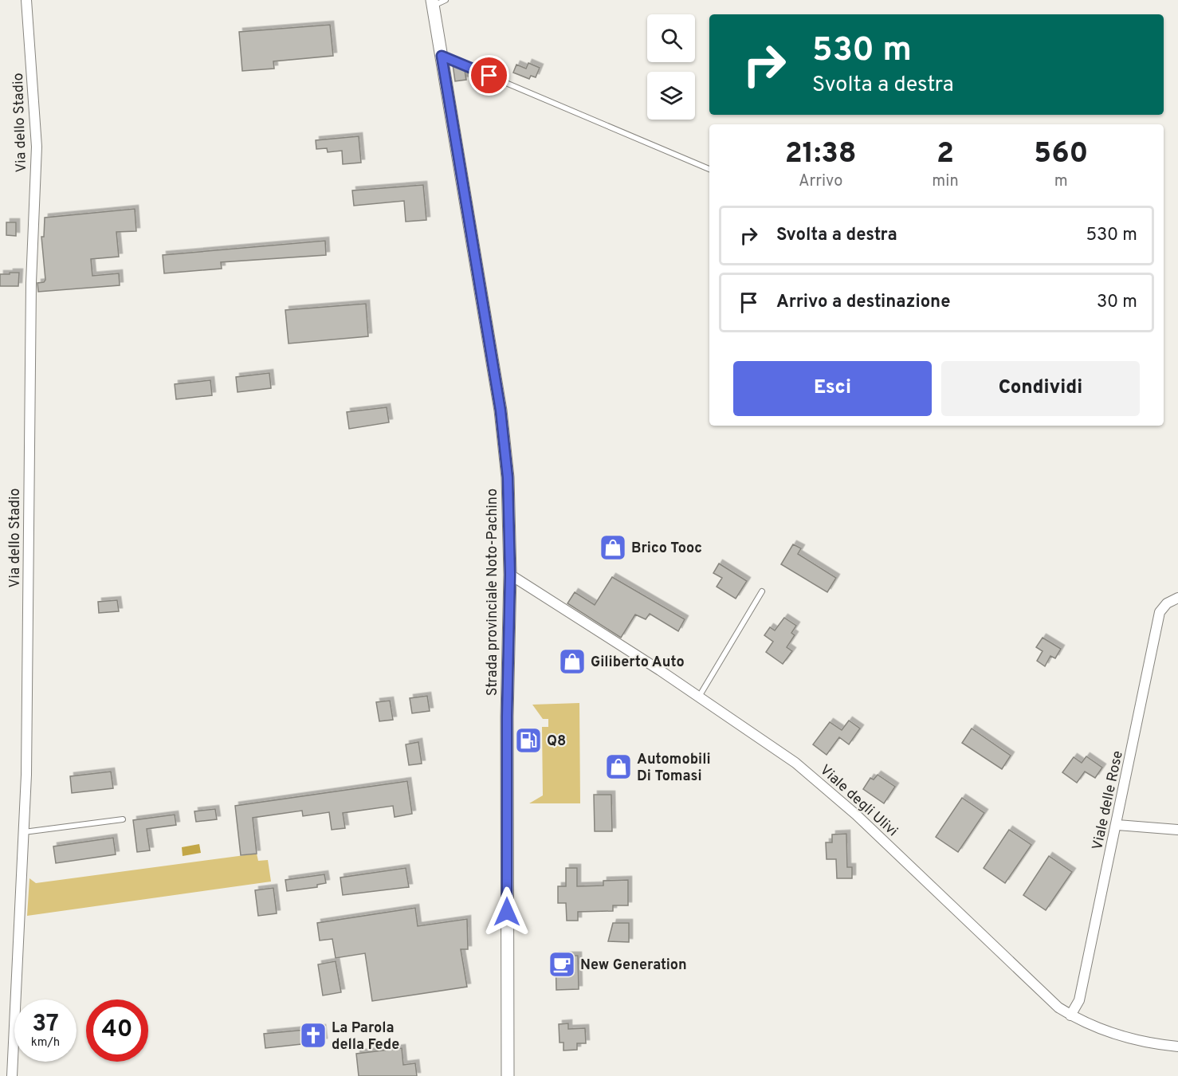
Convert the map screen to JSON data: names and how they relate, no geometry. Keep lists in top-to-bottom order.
{
  "streets": {
    "street": [
      "Via dello Stadio",
      "Strada provinciale Noto-Pachino",
      "Viale degli Ulivi",
      "Viale delle Rose"
    ]
  },
  "crossings": [
    ["Strada provinciale Noto-Pachino", "Viale degli Ulivi"],
    ["Viale degli Ulivi", "Viale delle Rose"]
  ],
  "places": {
    "shop": ["Brico Tooc", "Giliberto Auto", "Automobili Di Tomasi"],
    "fuel station": ["Q8"],
    "cafe": ["New Generation"],
    "church": ["La Parola della Fede"]
  },
  "page": {
    "turn": ["530 m", "Svolta a destra"],
    "eta": [
      "21:38",
      "Arrivo",
      "2",
      "min",
      "560",
      "m"
    ],
    "list": [
      {
        "name": "Svolta a destra",
        "value": "530 m"
      },
      {
        "name": "Arrivo a destinazione",
        "value": "30 m"
      }
    ],
    "buttons": ["Esci", "Condividi"],
    "speed": "37 km/h",
    "limit": "40"
  }
}
